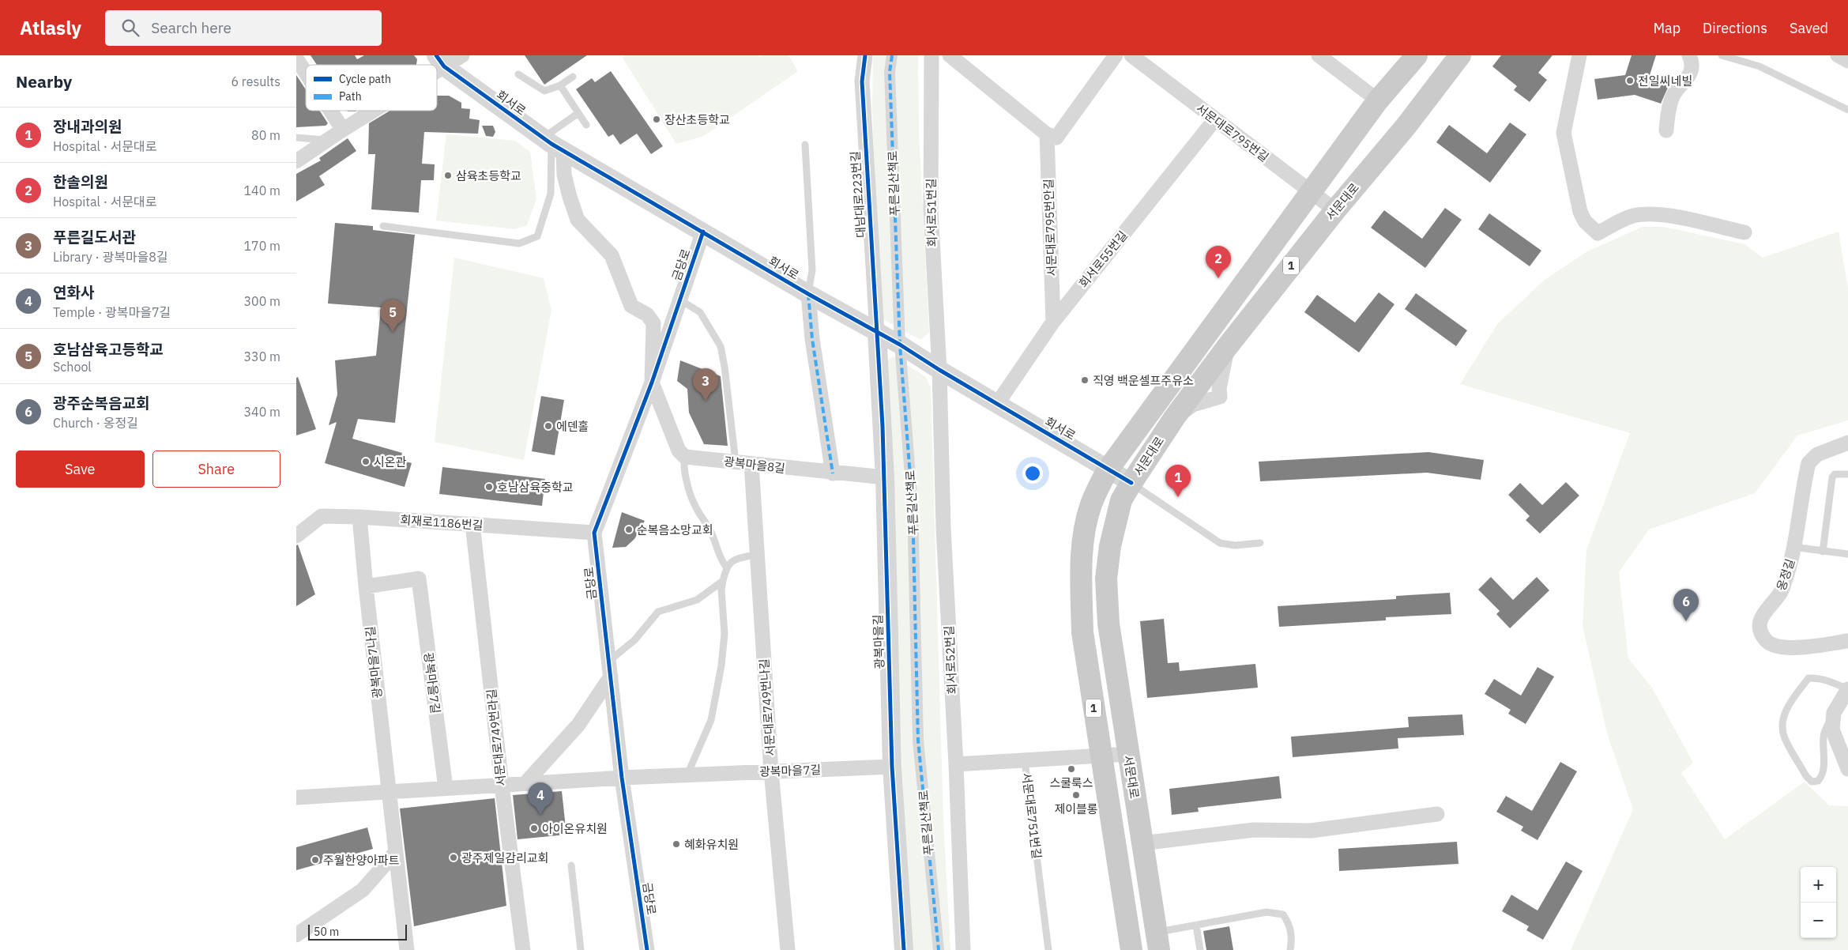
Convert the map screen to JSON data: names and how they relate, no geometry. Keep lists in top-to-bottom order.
{
  "streets": {
    "main road": ["서문대로", "1"],
    "street": [
      "회서로",
      "서문대로795번길",
      "푸른길산책로",
      "대남대로223번길",
      "회서로51번길",
      "서문대로795번안길",
      "회서로55번길",
      "금당로",
      "광복마을8길",
      "회재로1186번길",
      "옹정길",
      "광복마을길",
      "회서로52번길",
      "광복마을7나길",
      "광복마을7길",
      "서문대로749번나길",
      "서문대로749번라길",
      "서문대로751번길"
    ]
  },
  "crossings": [
    ["회서로", "푸른길산책로"],
    ["회서로", "대남대로223번길"],
    ["회서로", "서문대로"],
    ["회서로", "회서로51번길"],
    ["회서로", "회서로55번길"],
    ["회서로", "금당로"],
    ["회서로", "광복마을길"],
    ["회서로", "회서로52번길"],
    ["서문대로795번길", "서문대로"],
    ["서문대로795번길", "회서로55번길"],
    ["대남대로223번길", "광복마을길"],
    ["서문대로", "서문대로751번길"],
    ["회서로51번길", "회서로52번길"],
    ["서문대로795번안길", "회서로55번길"],
    ["금당로", "회재로1186번길"],
    ["금당로", "광복마을7길"],
    ["광복마을8길", "광복마을길"],
    ["광복마을8길", "서문대로749번나길"],
    ["회재로1186번길", "광복마을7나길"],
    ["회재로1186번길", "서문대로749번라길"],
    ["광복마을길", "광복마을7길"],
    ["광복마을7나길", "광복마을7길"],
    ["광복마을7길", "서문대로749번나길"],
    ["광복마을7길", "서문대로749번라길"]
  ],
  "places": [
    "전일씨네빌",
    "장산초등학교",
    "삼육초등학교",
    "직영 백운셀프주유소",
    "에덴홀",
    "시온관",
    "호남삼육중학교",
    "순복음소망교회",
    "스쿨룩스",
    "제이블롱",
    "아이온유치원",
    "혜화유치원",
    "광주제일감리교회",
    "주월한양아파트"
  ],
  "legend": ["Cycle path", "Path"],
  "scale_bar": "50 m",
  "page": {
    "header": "Atlasly",
    "search": "Search here",
    "nav": ["Map", "Directions", "Saved"],
    "heading": ["Nearby", "6 results"],
    "list": [
      {
        "mark": "1",
        "name": "장내과의원",
        "note": "Hospital · 서문대로",
        "value": "80 m"
      },
      {
        "mark": "2",
        "name": "한솔의원",
        "note": "Hospital · 서문대로",
        "value": "140 m"
      },
      {
        "mark": "3",
        "name": "푸른길도서관",
        "note": "Library · 광복마을8길",
        "value": "170 m"
      },
      {
        "mark": "4",
        "name": "연화사",
        "note": "Temple · 광복마을7길",
        "value": "300 m"
      },
      {
        "mark": "5",
        "name": "호남삼육고등학교",
        "note": "School",
        "value": "330 m"
      },
      {
        "mark": "6",
        "name": "광주순복음교회",
        "note": "Church · 옹정길",
        "value": "340 m"
      }
    ],
    "pins": [
      "2",
      "5",
      "3",
      "1",
      "6",
      "4"
    ],
    "buttons": ["Save", "Share"],
    "map_buttons": ["+", "−"],
    "scale": "50 m"
  }
}
